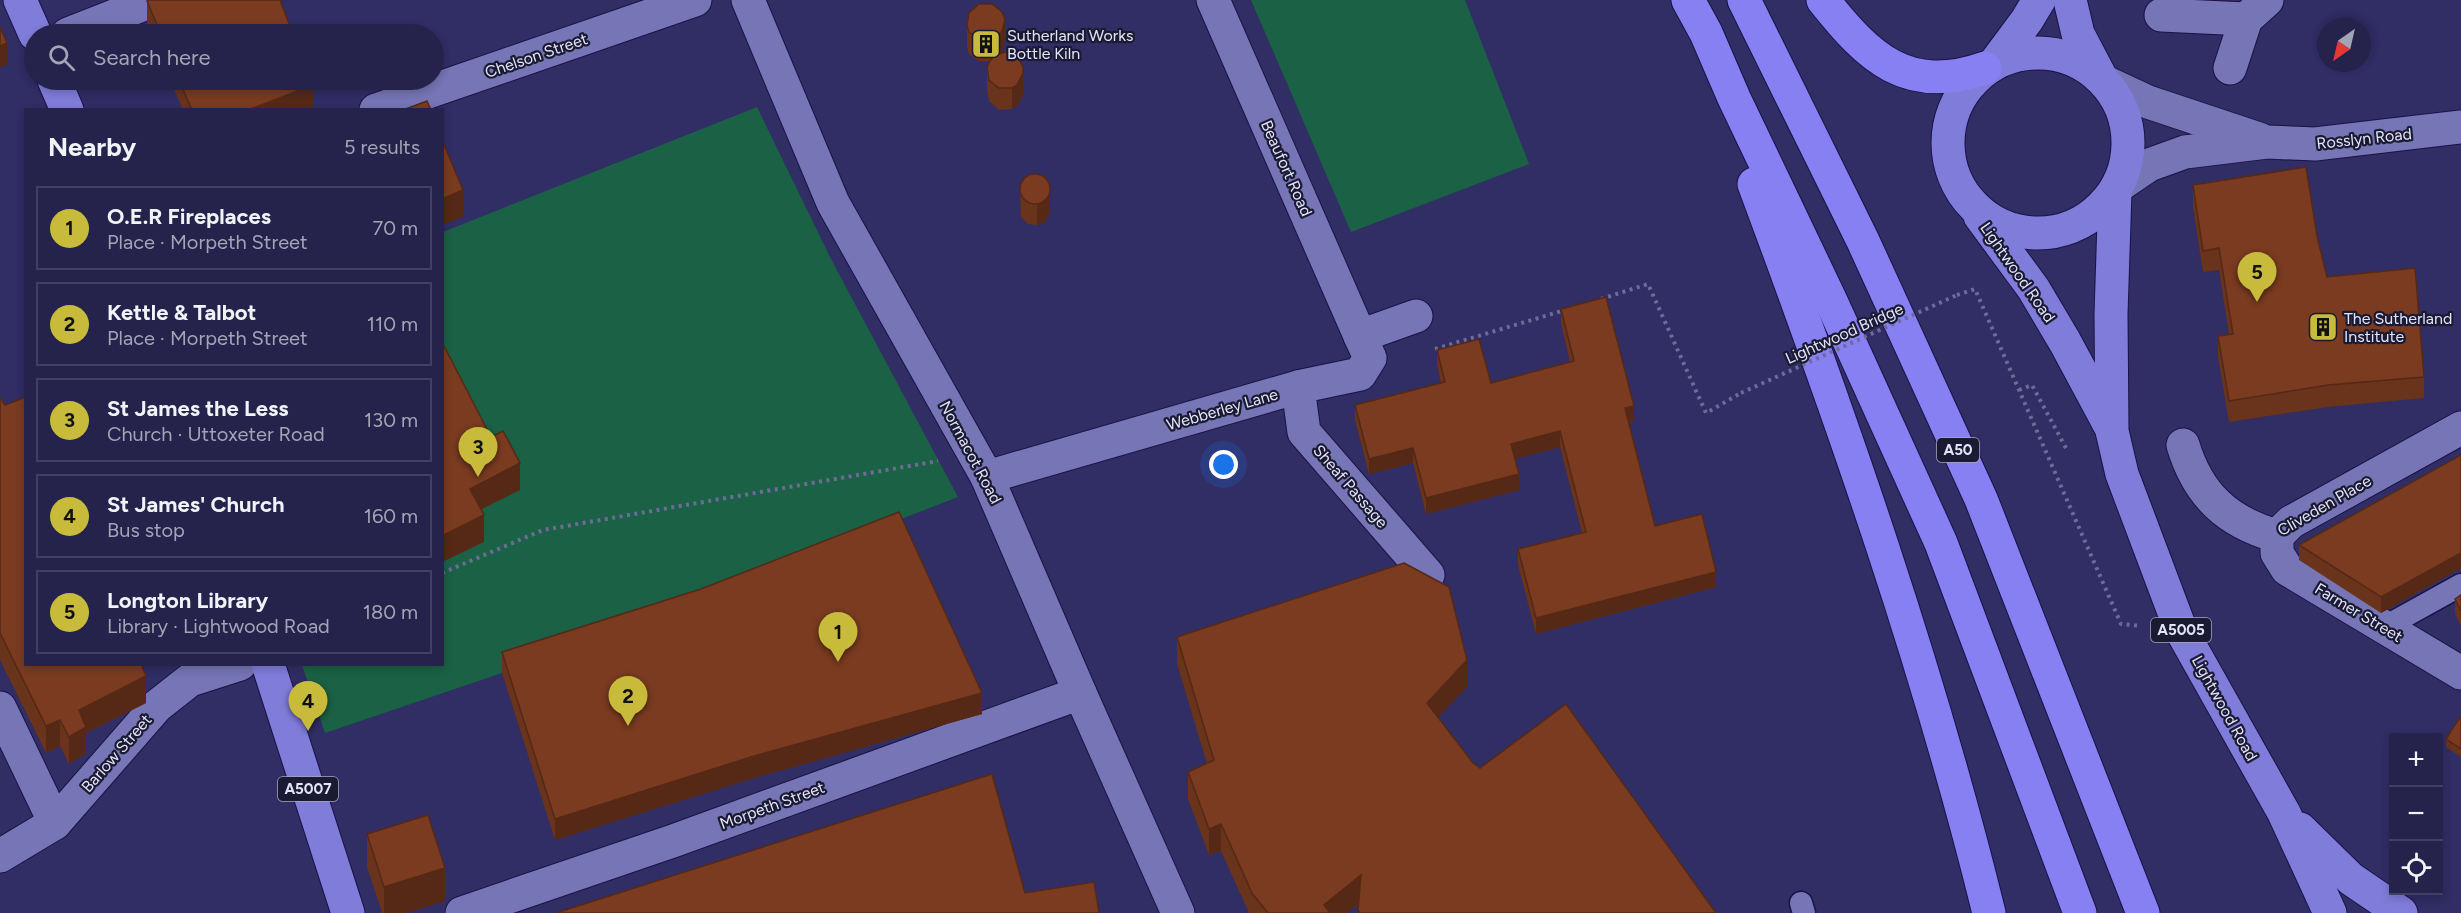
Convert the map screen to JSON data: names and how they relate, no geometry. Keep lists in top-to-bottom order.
{
  "streets": {
    "highway": ["A50"],
    "main road": ["Lightwood Road", "A5005", "A5007"],
    "street": [
      "Chelson Street",
      "Rosslyn Road",
      "Beaufort Road",
      "Webberley Lane",
      "Normacot Road",
      "Sheaf Passage",
      "Cliveden Place",
      "Farmer Street",
      "Barlow Street",
      "Morpeth Street"
    ],
    "path": ["Lightwood Bridge"]
  },
  "crossings": [
    ["Rosslyn Road", "Lightwood Road"],
    ["Beaufort Road", "Webberley Lane"],
    ["Webberley Lane", "Normacot Road"],
    ["Webberley Lane", "Sheaf Passage"],
    ["Normacot Road", "Morpeth Street"],
    ["Cliveden Place", "Farmer Street"]
  ],
  "places": {
    "building": ["Sutherland Works Bottle Kiln", "The Sutherland Institute"]
  },
  "north": "bottom left",
  "page": {
    "search": "Search here",
    "heading": ["Nearby", "5 results"],
    "list": [
      {
        "mark": "1",
        "name": "O.E.R Fireplaces",
        "note": "Place · Morpeth Street",
        "value": "70 m"
      },
      {
        "mark": "2",
        "name": "Kettle & Talbot",
        "note": "Place · Morpeth Street",
        "value": "110 m"
      },
      {
        "mark": "3",
        "name": "St James the Less",
        "note": "Church · Uttoxeter Road",
        "value": "130 m"
      },
      {
        "mark": "4",
        "name": "St James' Church",
        "note": "Bus stop",
        "value": "160 m"
      },
      {
        "mark": "5",
        "name": "Longton Library",
        "note": "Library · Lightwood Road",
        "value": "180 m"
      }
    ],
    "pins": [
      "5",
      "3",
      "1",
      "2",
      "4"
    ],
    "map_buttons": ["+", "−"]
  }
}
